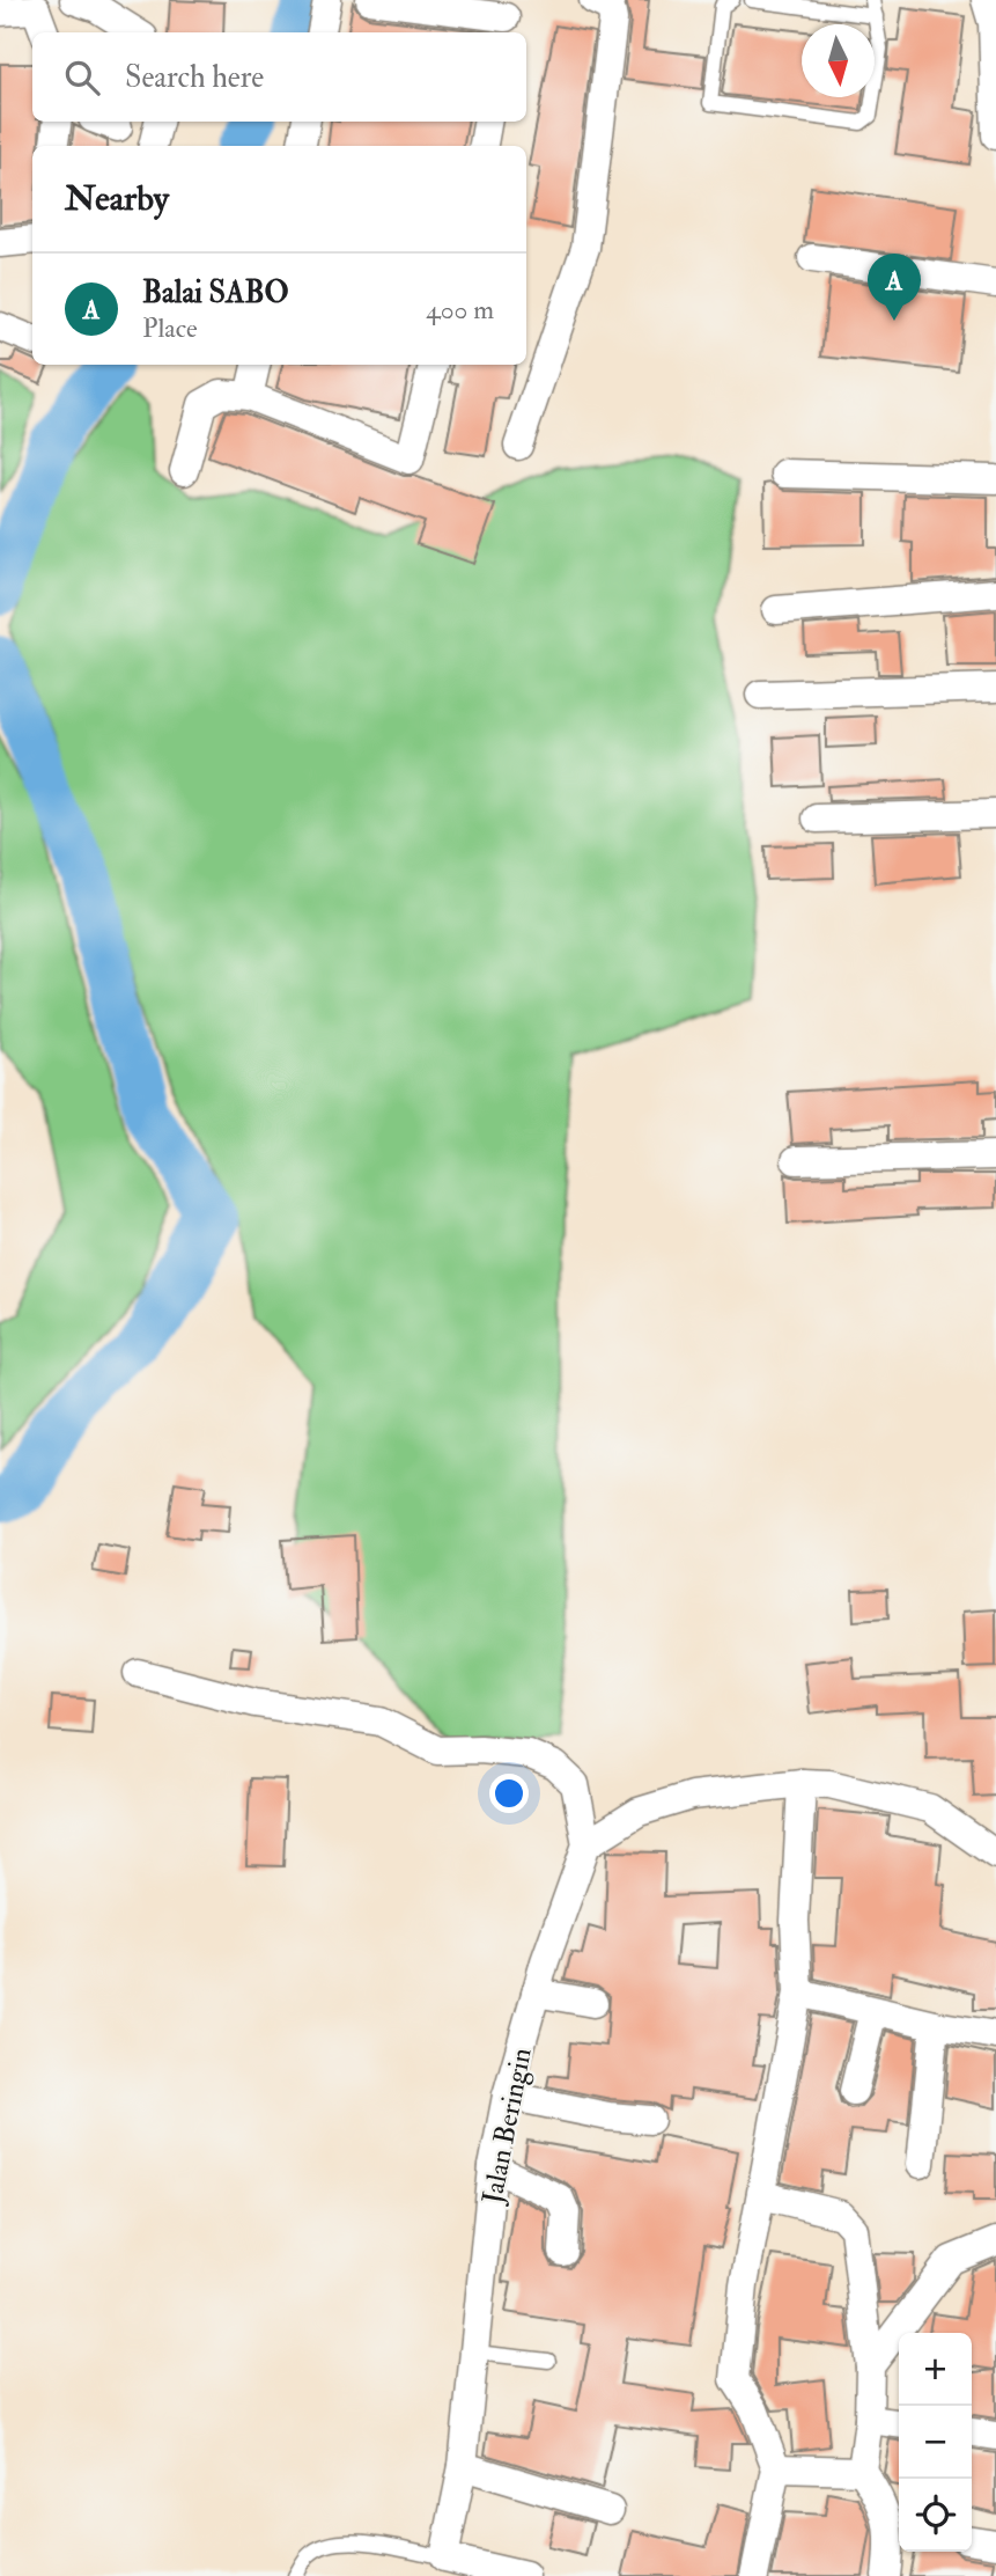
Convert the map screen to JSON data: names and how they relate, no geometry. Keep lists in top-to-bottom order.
{
  "streets": {
    "street": ["Jalan Beringin"]
  },
  "north": "bottom",
  "page": {
    "search": "Search here",
    "heading": "Nearby",
    "list": [
      {
        "mark": "A",
        "name": "Balai SABO",
        "note": "Place",
        "value": "400 m"
      }
    ],
    "pins": "A",
    "map_buttons": ["+", "−"]
  }
}
